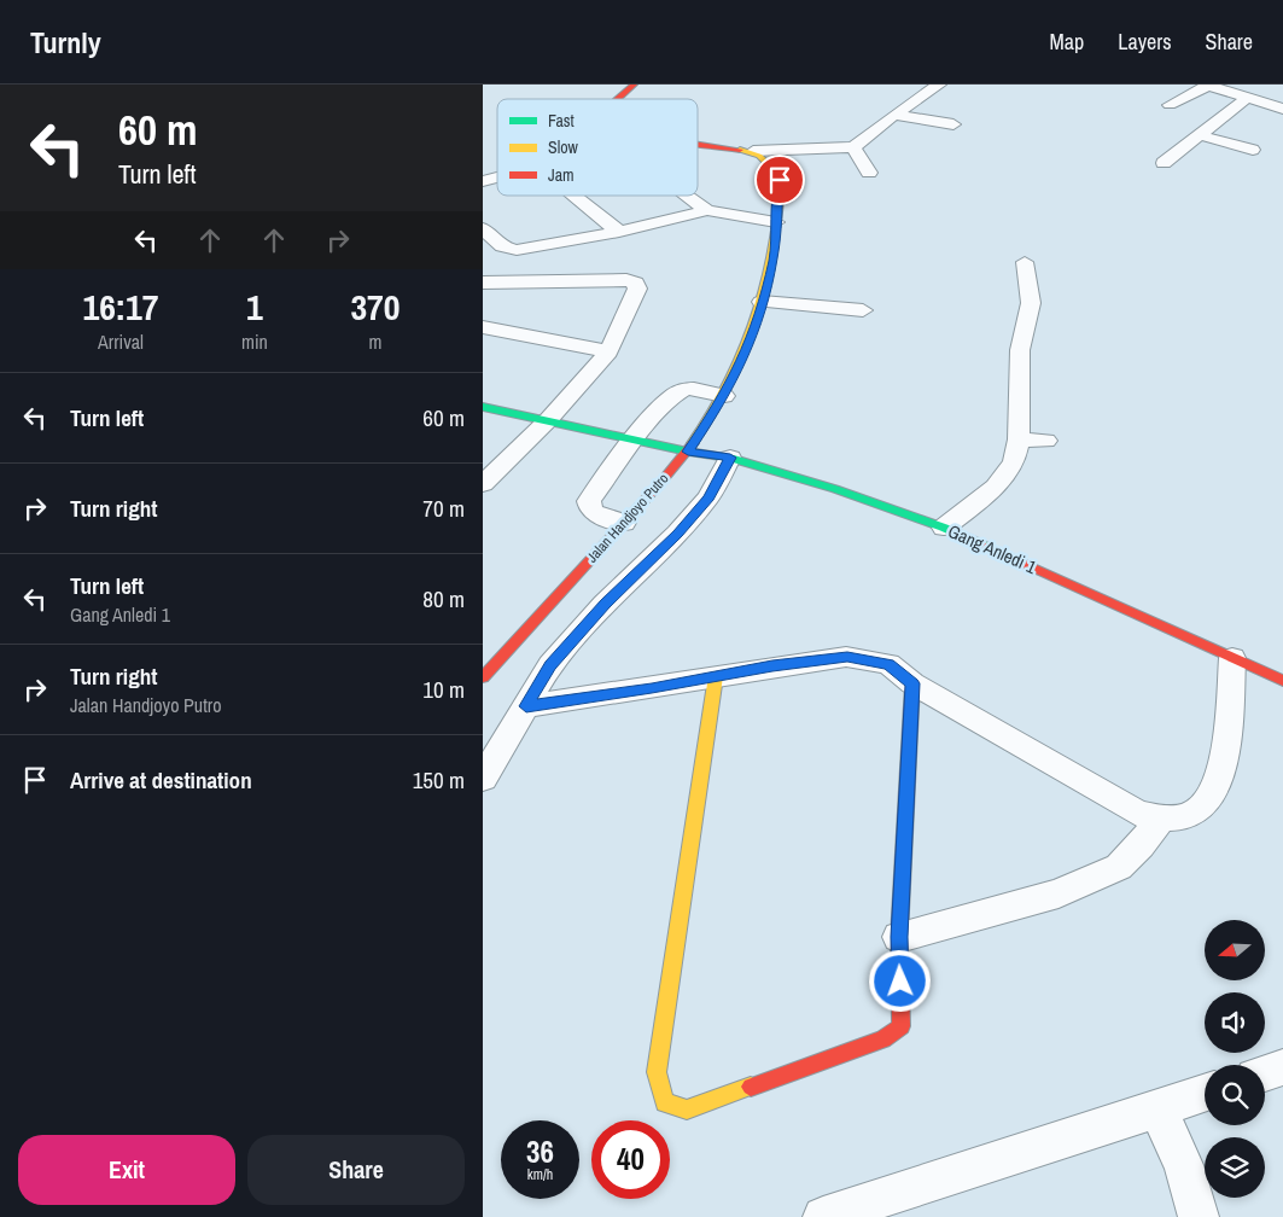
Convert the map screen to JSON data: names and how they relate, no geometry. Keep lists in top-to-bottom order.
{
  "streets": {
    "street": ["Jalan Handjoyo Putro", "Gang Anledi 1"]
  },
  "crossings": [
    ["Jalan Handjoyo Putro", "Gang Anledi 1"]
  ],
  "legend": ["Fast", "Slow", "Jam"],
  "north": "left",
  "page": {
    "header": "Turnly",
    "nav": ["Map", "Layers", "Share"],
    "turn": ["60 m", "Turn left"],
    "eta": [
      "16:17",
      "Arrival",
      "1",
      "min",
      "370",
      "m"
    ],
    "list": [
      {
        "name": "Turn left",
        "value": "60 m"
      },
      {
        "name": "Turn right",
        "value": "70 m"
      },
      {
        "name": "Turn left",
        "note": "Gang Anledi 1",
        "value": "80 m"
      },
      {
        "name": "Turn right",
        "note": "Jalan Handjoyo Putro",
        "value": "10 m"
      },
      {
        "name": "Arrive at destination",
        "value": "150 m"
      }
    ],
    "speed": "36 km/h",
    "limit": "40",
    "buttons": ["Exit", "Share"]
  }
}
